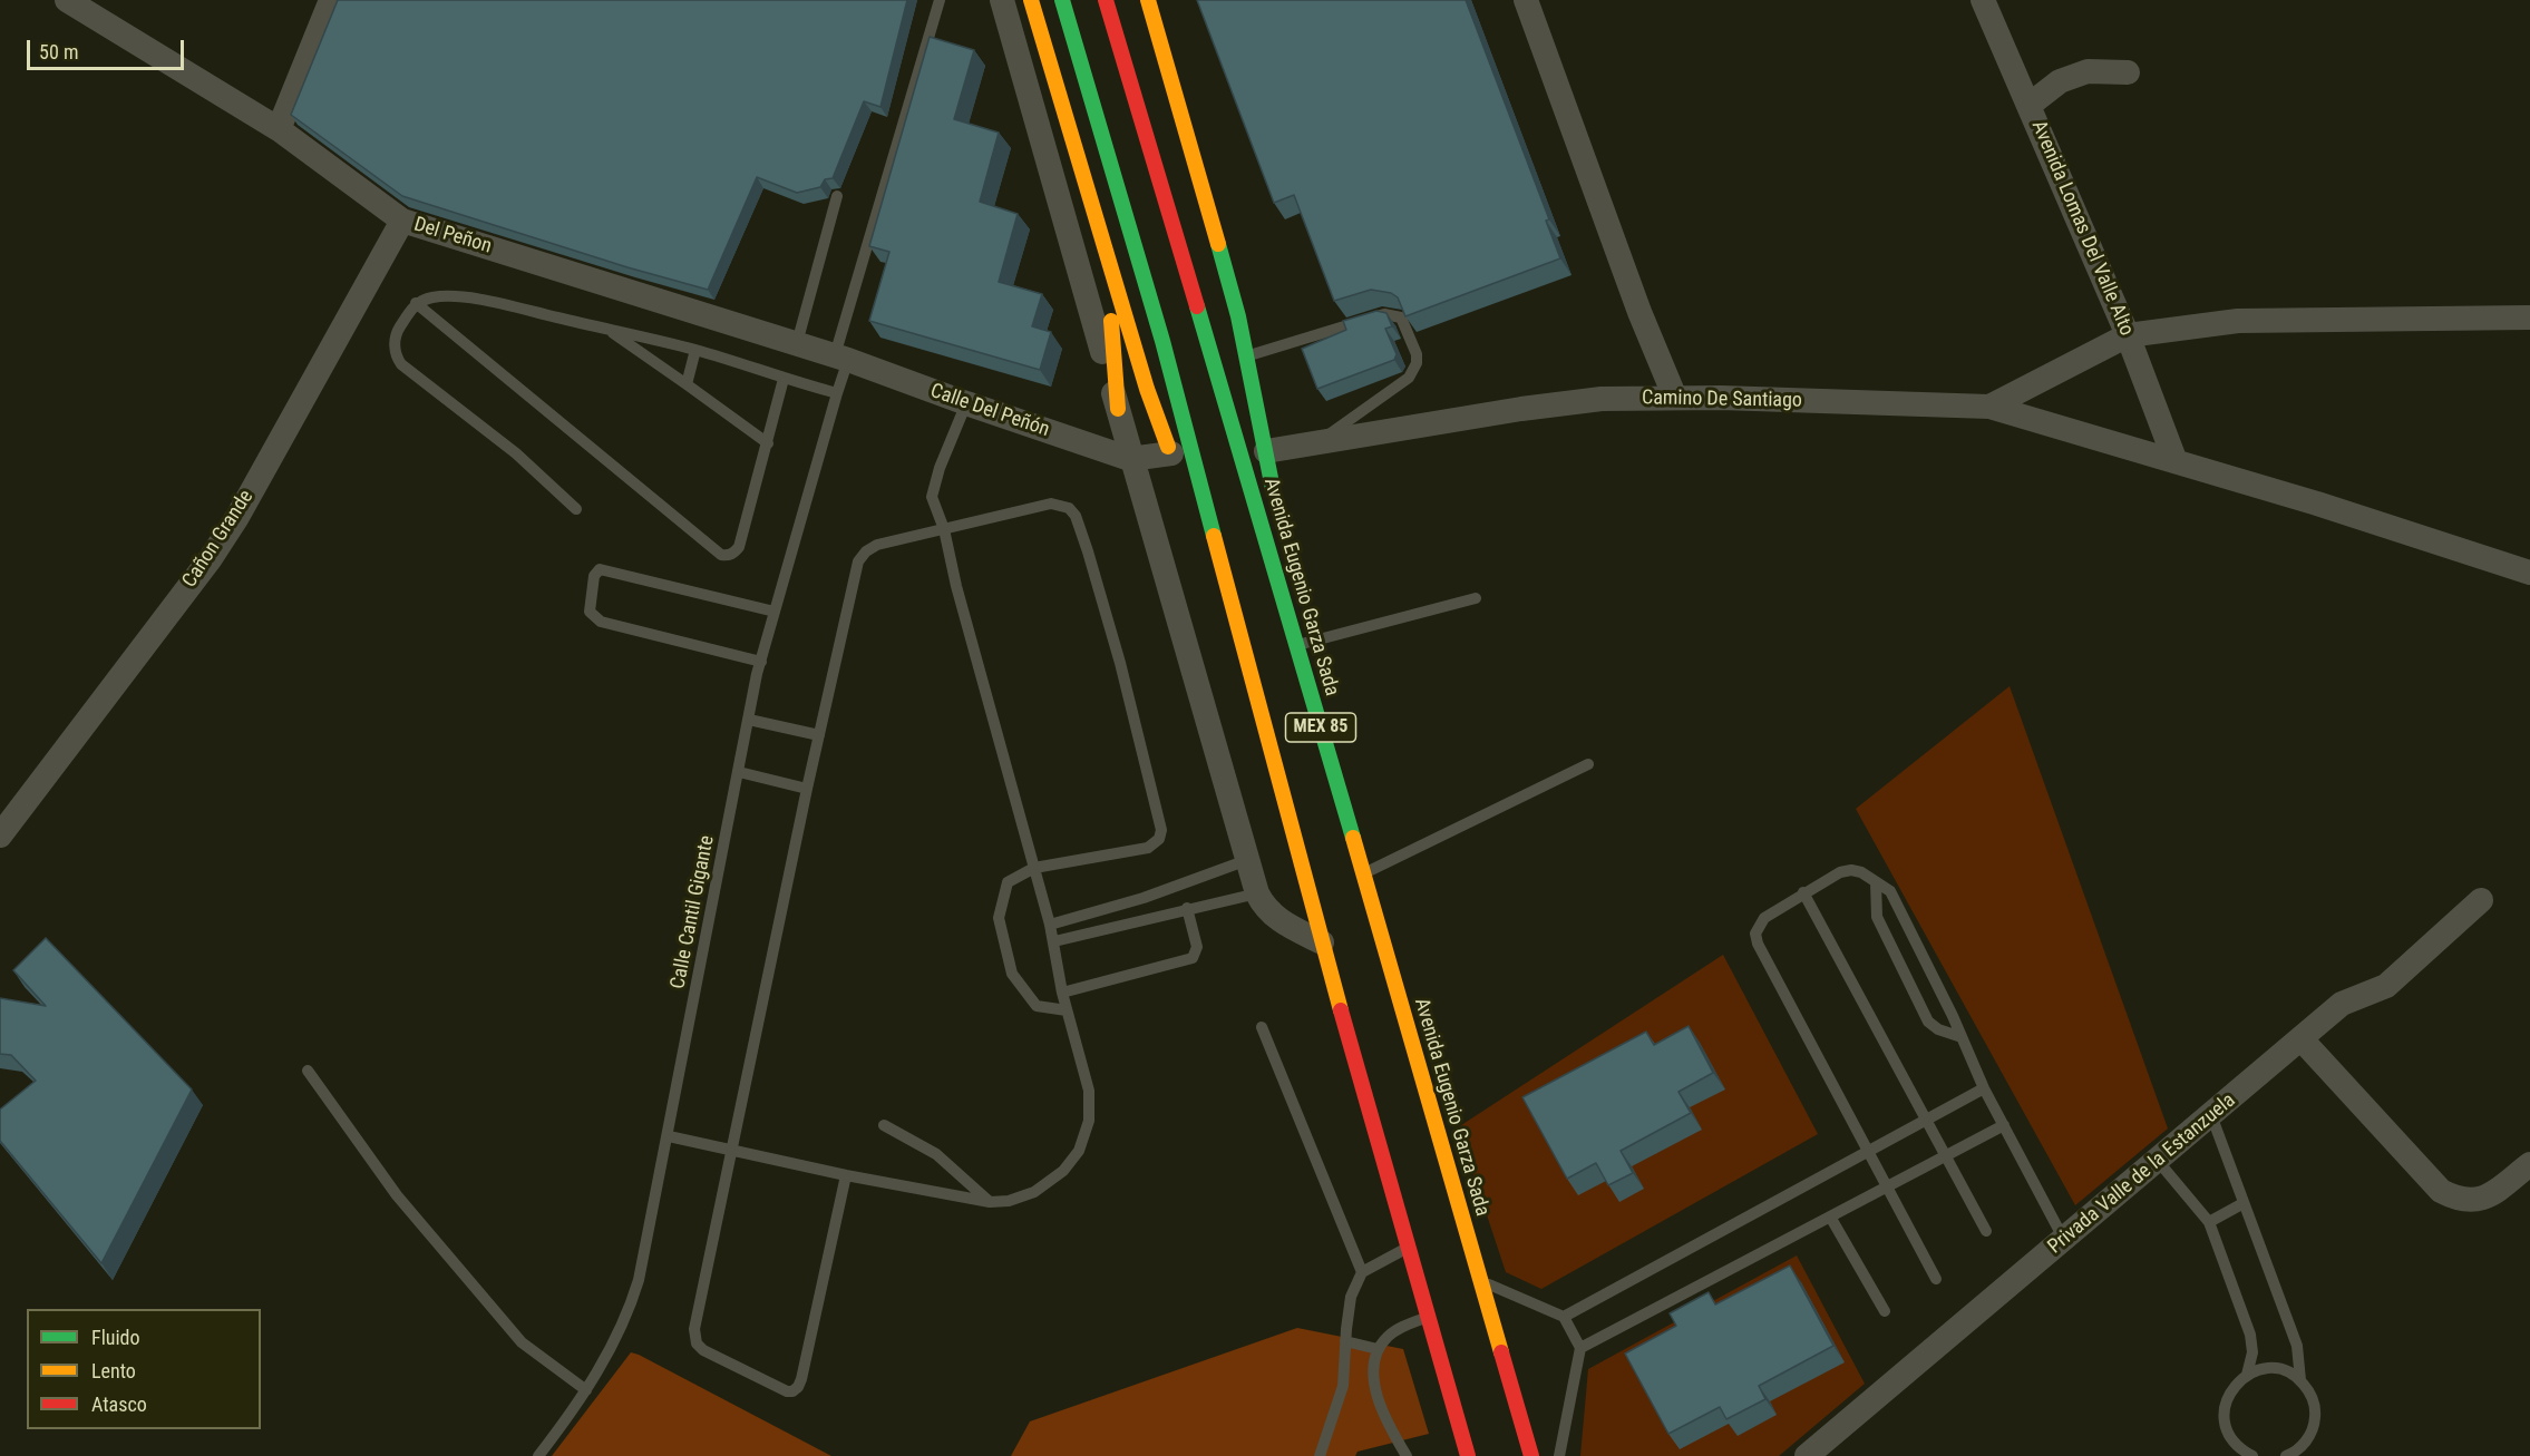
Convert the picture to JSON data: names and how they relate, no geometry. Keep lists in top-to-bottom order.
{
  "streets": {
    "highway": ["Avenida Eugenio Garza Sada", "MEX 85"],
    "street": [
      "Avenida Lomas Del Valle Alto",
      "Del Peñon",
      "Camino De Santiago",
      "Calle Del Peñón",
      "Cañon Grande",
      "Privada Valle de la Estanzuela"
    ],
    "lane": ["Calle Cantil Gigante"]
  },
  "crossings": [
    ["Avenida Lomas Del Valle Alto", "Camino De Santiago"],
    ["Del Peñon", "Calle Del Peñón"],
    ["Del Peñon", "Cañon Grande"],
    ["Del Peñon", "Calle Cantil Gigante"],
    ["Calle Del Peñón", "Calle Cantil Gigante"]
  ],
  "legend": ["Fluido", "Lento", "Atasco"],
  "scale_bar": "50 m"
}
